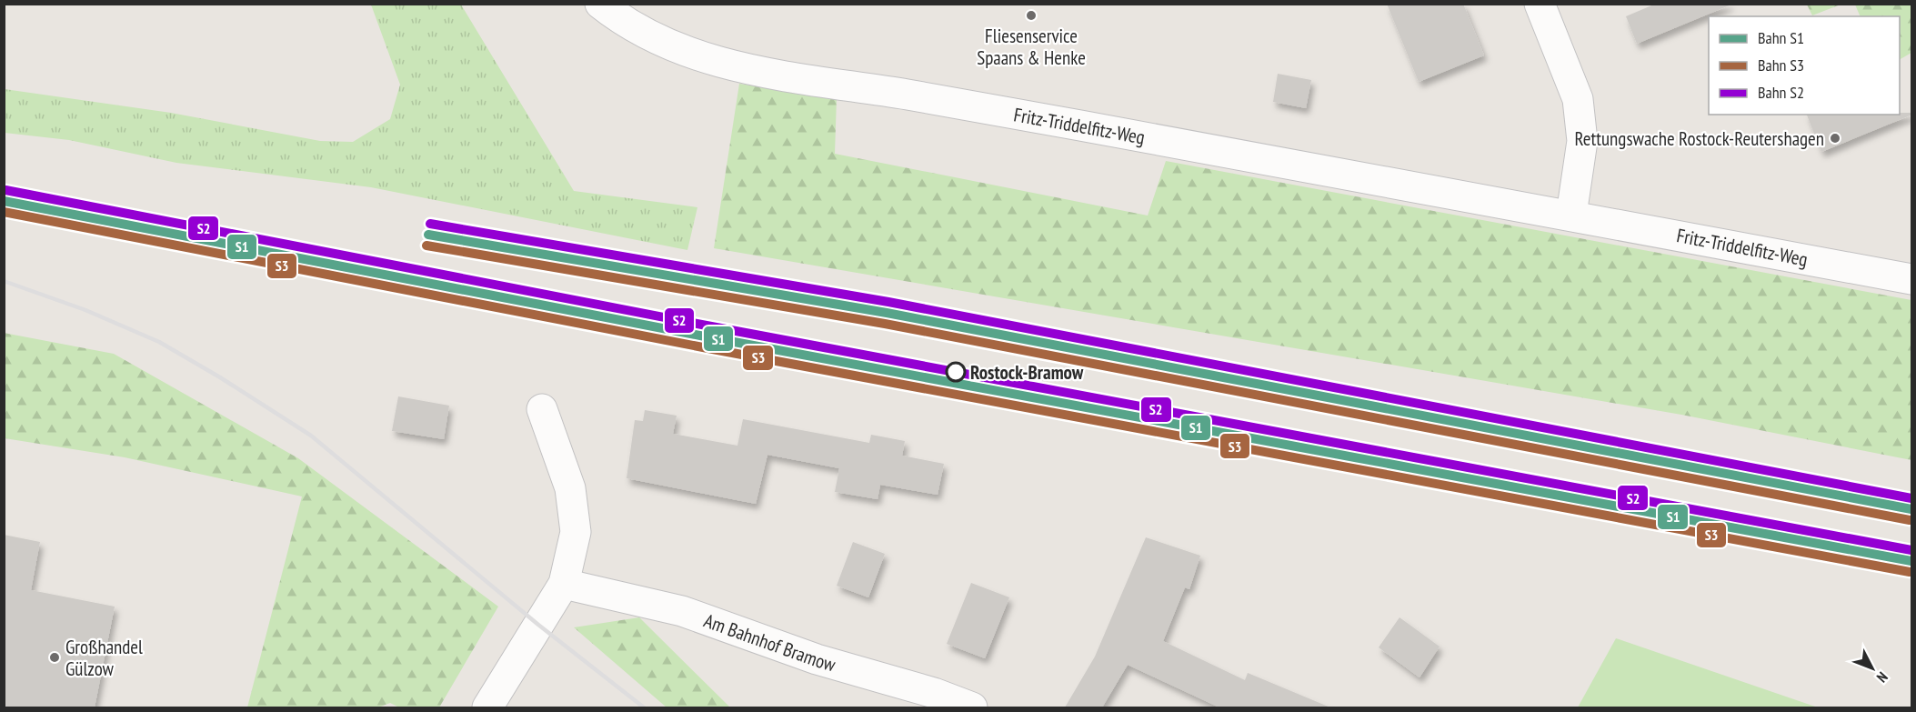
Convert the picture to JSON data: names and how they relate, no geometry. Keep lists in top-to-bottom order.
{
  "streets": {
    "street": ["Fritz-Triddelfitz-Weg", "Am Bahnhof Bramow"]
  },
  "places": [
    "Fliesenservice Spaans & Henke",
    "Rettungswache Rostock-Reutershagen",
    "Rostock-Bramow",
    "Großhandel Gülzow"
  ],
  "lines": ["rail line S2", "rail line S1", "rail line S3"],
  "legend": ["Bahn S1", "Bahn S3", "Bahn S2"],
  "north": "bottom right"
}
